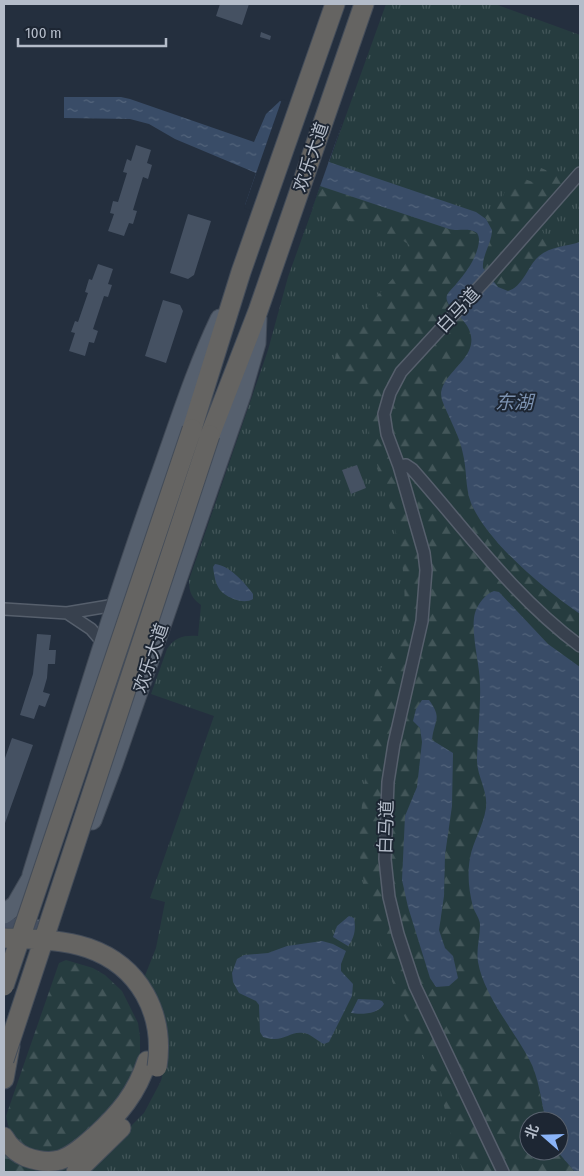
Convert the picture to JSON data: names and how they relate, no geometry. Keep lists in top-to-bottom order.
{
  "streets": {
    "highway": ["欢乐大道"],
    "street": ["白马道"]
  },
  "water": ["东湖"],
  "scale_bar": "100 m",
  "north": "left"
}
